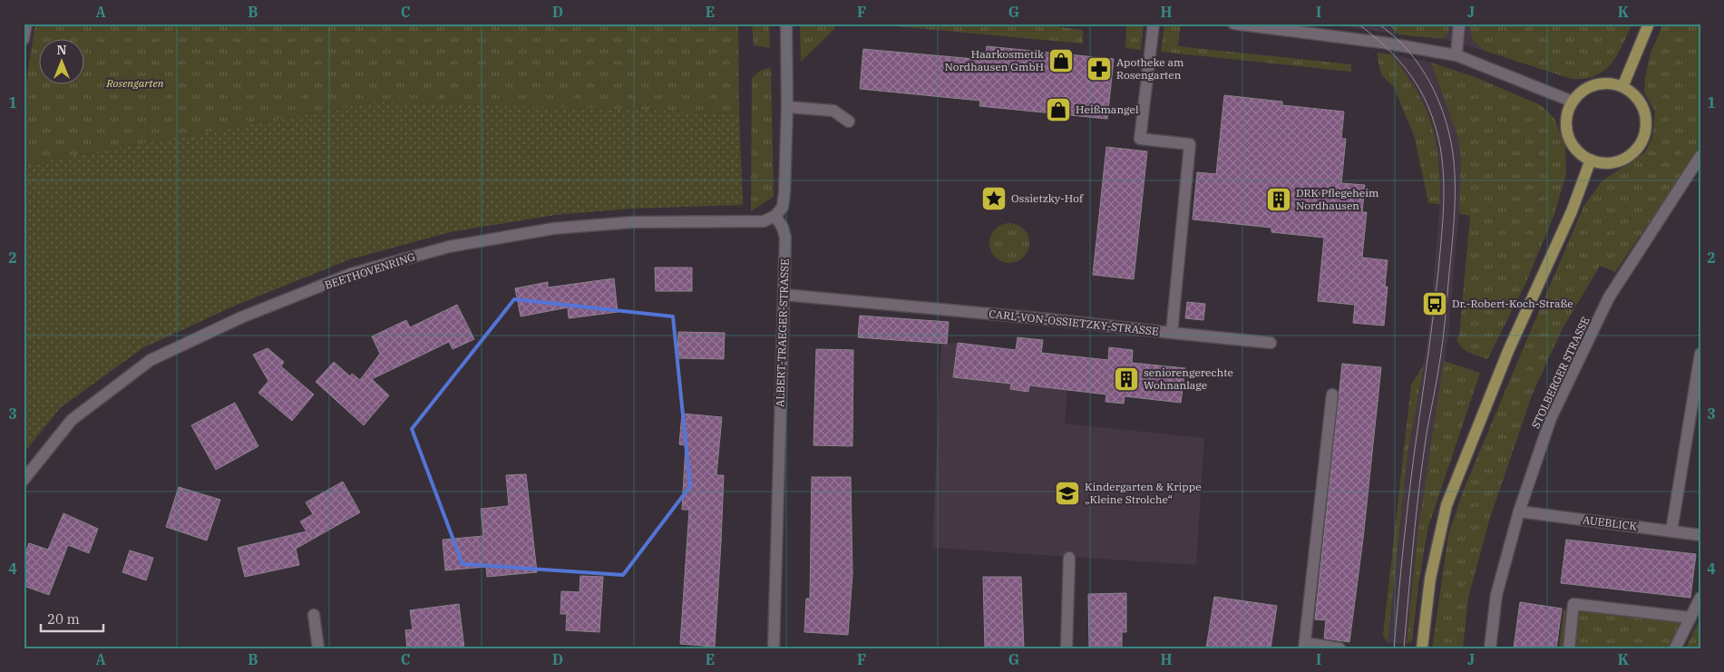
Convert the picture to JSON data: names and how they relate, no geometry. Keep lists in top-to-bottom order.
{
  "streets": {
    "street": [
      "BEETHOVENRING",
      "CARL-VON-OSSIETZKY-STRASSE",
      "ALBERT-TRAEGER-STRASSE",
      "STOLBERGER STRASSE",
      "AUEBLICK"
    ]
  },
  "crossings": [
    ["BEETHOVENRING", "ALBERT-TRAEGER-STRASSE"],
    ["CARL-VON-OSSIETZKY-STRASSE", "ALBERT-TRAEGER-STRASSE"],
    ["STOLBERGER STRASSE", "AUEBLICK"]
  ],
  "parks": ["Rosengarten"],
  "places": {
    "shop": ["Haarkosmetik Nordhausen GmbH", "Heißmangel"],
    "pharmacy": ["Apotheke am Rosengarten"],
    "place": ["Ossietzky-Hof"],
    "building": ["DRK Pflegeheim Nordhausen", "seniorengerechte Wohnanlage"],
    "bus stop": ["Dr.-Robert-Koch-Straße"],
    "school or university": ["Kindergarten & Krippe „Kleine Strolche“"]
  },
  "scale_bar": "20 m",
  "north": "top",
  "grid": {
    "columns": [
      "A",
      "B",
      "C",
      "D",
      "E",
      "F",
      "G",
      "H",
      "I",
      "J",
      "K"
    ],
    "rows": [
      "1",
      "2",
      "3",
      "4"
    ]
  }
}
